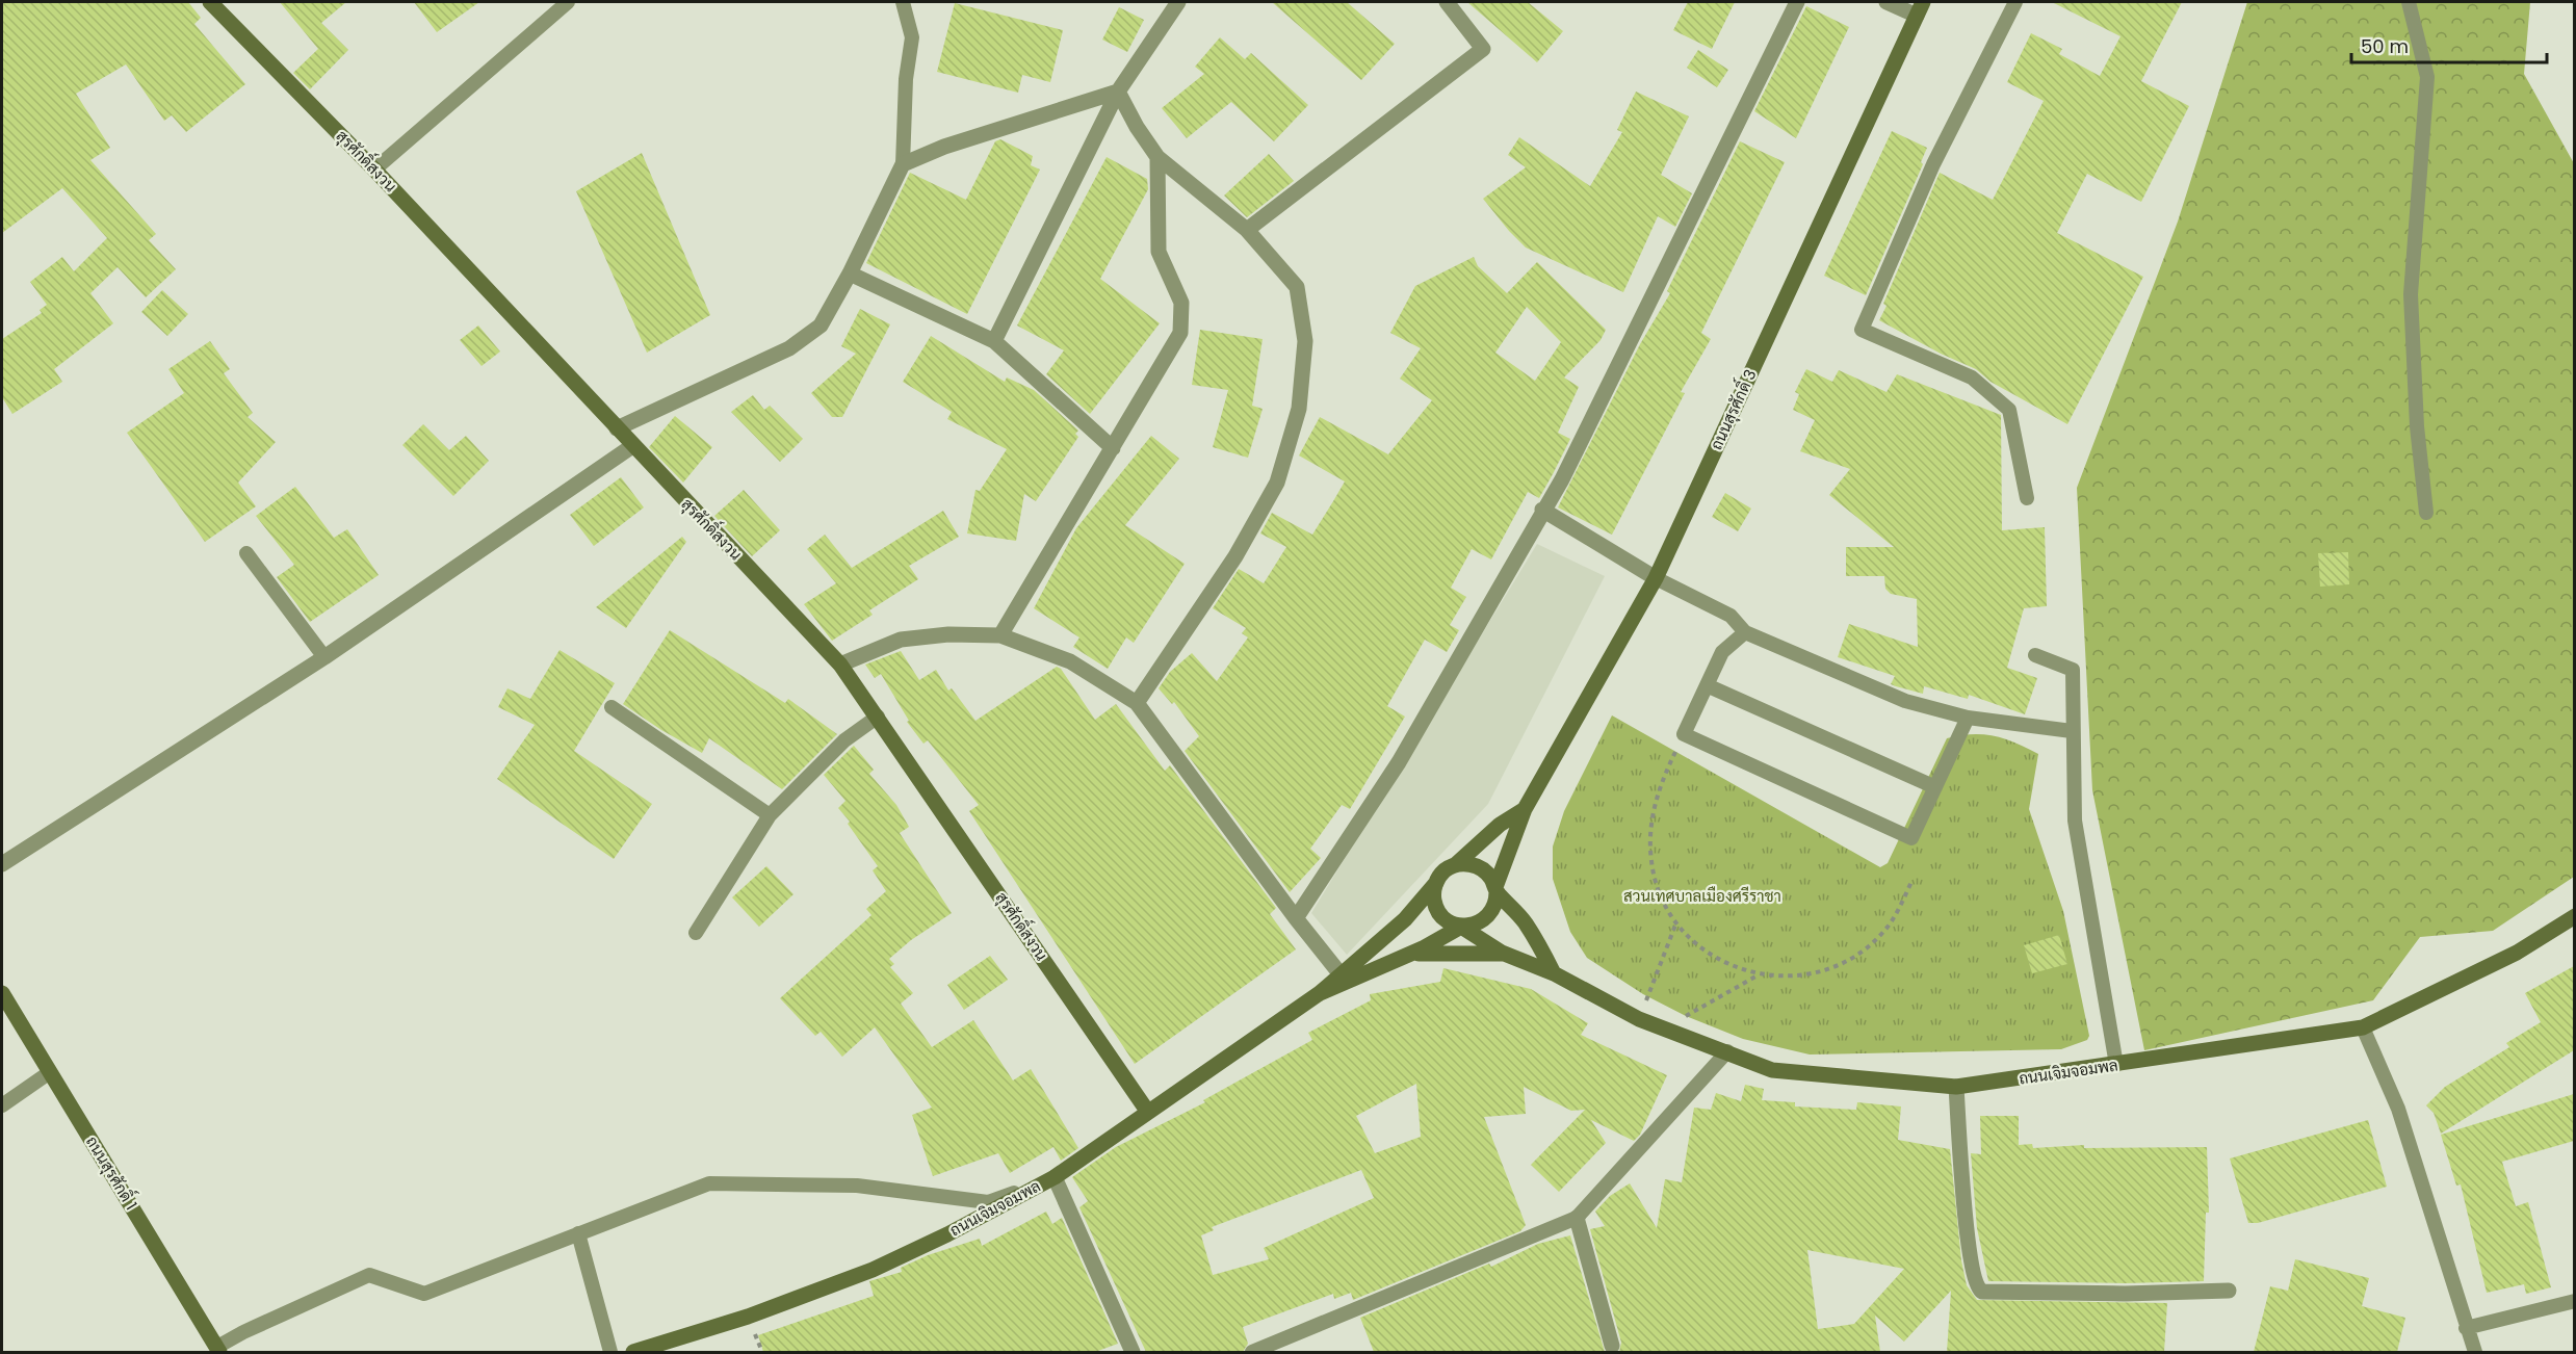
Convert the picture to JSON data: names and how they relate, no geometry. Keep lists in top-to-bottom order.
{
  "streets": {
    "main road": [
      "สุรศักดิ์สงวน",
      "ถนนสุรศักดิ์ 3",
      "ถนนเจิมจอมพล",
      "ถนนสุรศักดิ์ 1"
    ]
  },
  "crossings": [
    ["สุรศักดิ์สงวน", "ถนนเจิมจอมพล"],
    ["ถนนสุรศักดิ์ 3", "ถนนเจิมจอมพล"]
  ],
  "parks": ["สวนเทศบาลเมืองศรีราชา"],
  "scale_bar": "50 m"
}
